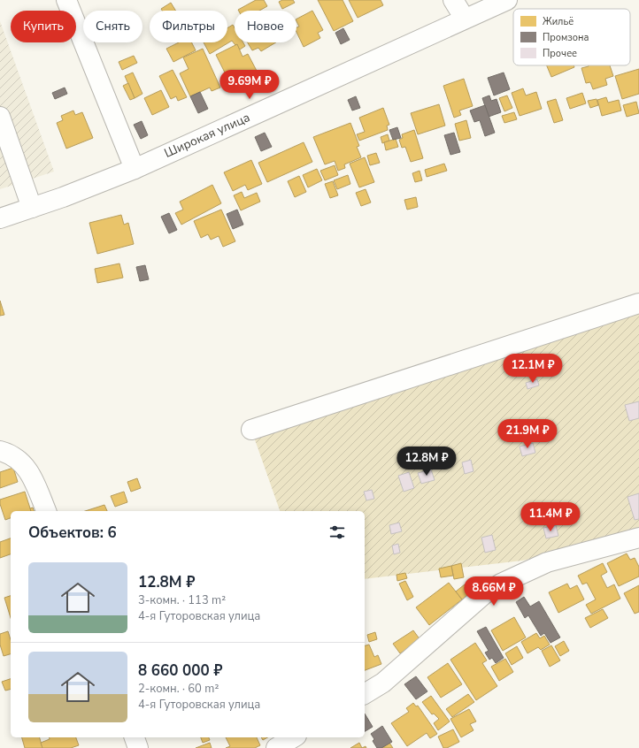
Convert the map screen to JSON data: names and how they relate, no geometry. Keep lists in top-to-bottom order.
{
  "streets": {
    "street": ["Широкая улица"]
  },
  "legend": ["Жильё", "Промзона", "Прочее"],
  "page": {
    "chip": [
      "Купить",
      "Снять",
      "Фильтры",
      "Новое"
    ],
    "price": [
      "9.69M ₽",
      "12.1M ₽",
      "21.9M ₽",
      "12.8M ₽",
      "11.4M ₽",
      "8.66M ₽"
    ],
    "heading": "Объектов: 6",
    "list": [
      {
        "name": "12.8M ₽",
        "note": "3-комн. · 113 m² · 4-я Гуторовская улица"
      },
      {
        "name": "8 660 000 ₽",
        "note": "2-комн. · 60 m² · 4-я Гуторовская улица"
      }
    ]
  }
}
